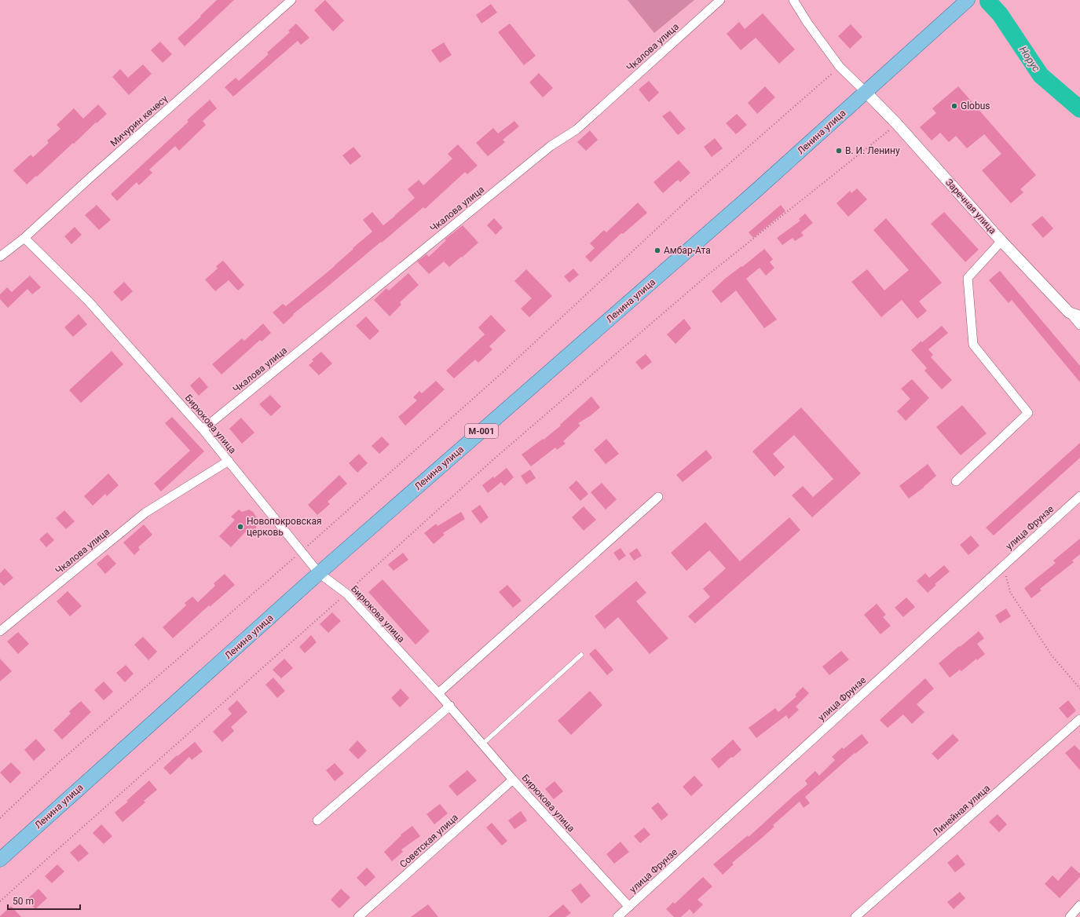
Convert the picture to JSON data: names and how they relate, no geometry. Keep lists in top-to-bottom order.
{
  "streets": {
    "main road": ["Ленина улица", "М-001"],
    "street": [
      "Чкалова улица",
      "Мичурин көчөсү",
      "Заречная улица",
      "Бирюкова улица",
      "улица Фрунзе",
      "Линейная улица",
      "Советская улица"
    ]
  },
  "crossings": [
    ["Чкалова улица", "Бирюкова улица"],
    ["Мичурин көчөсү", "Бирюкова улица"],
    ["Ленина улица", "Заречная улица"],
    ["Ленина улица", "Бирюкова улица"],
    ["Бирюкова улица", "улица Фрунзе"],
    ["Бирюкова улица", "Советская улица"]
  ],
  "water": ["Норус"],
  "places": [
    "Globus",
    "В. И. Ленину",
    "Амбар-Ата",
    "Новопокровская церковь"
  ],
  "scale_bar": "50 m"
}
